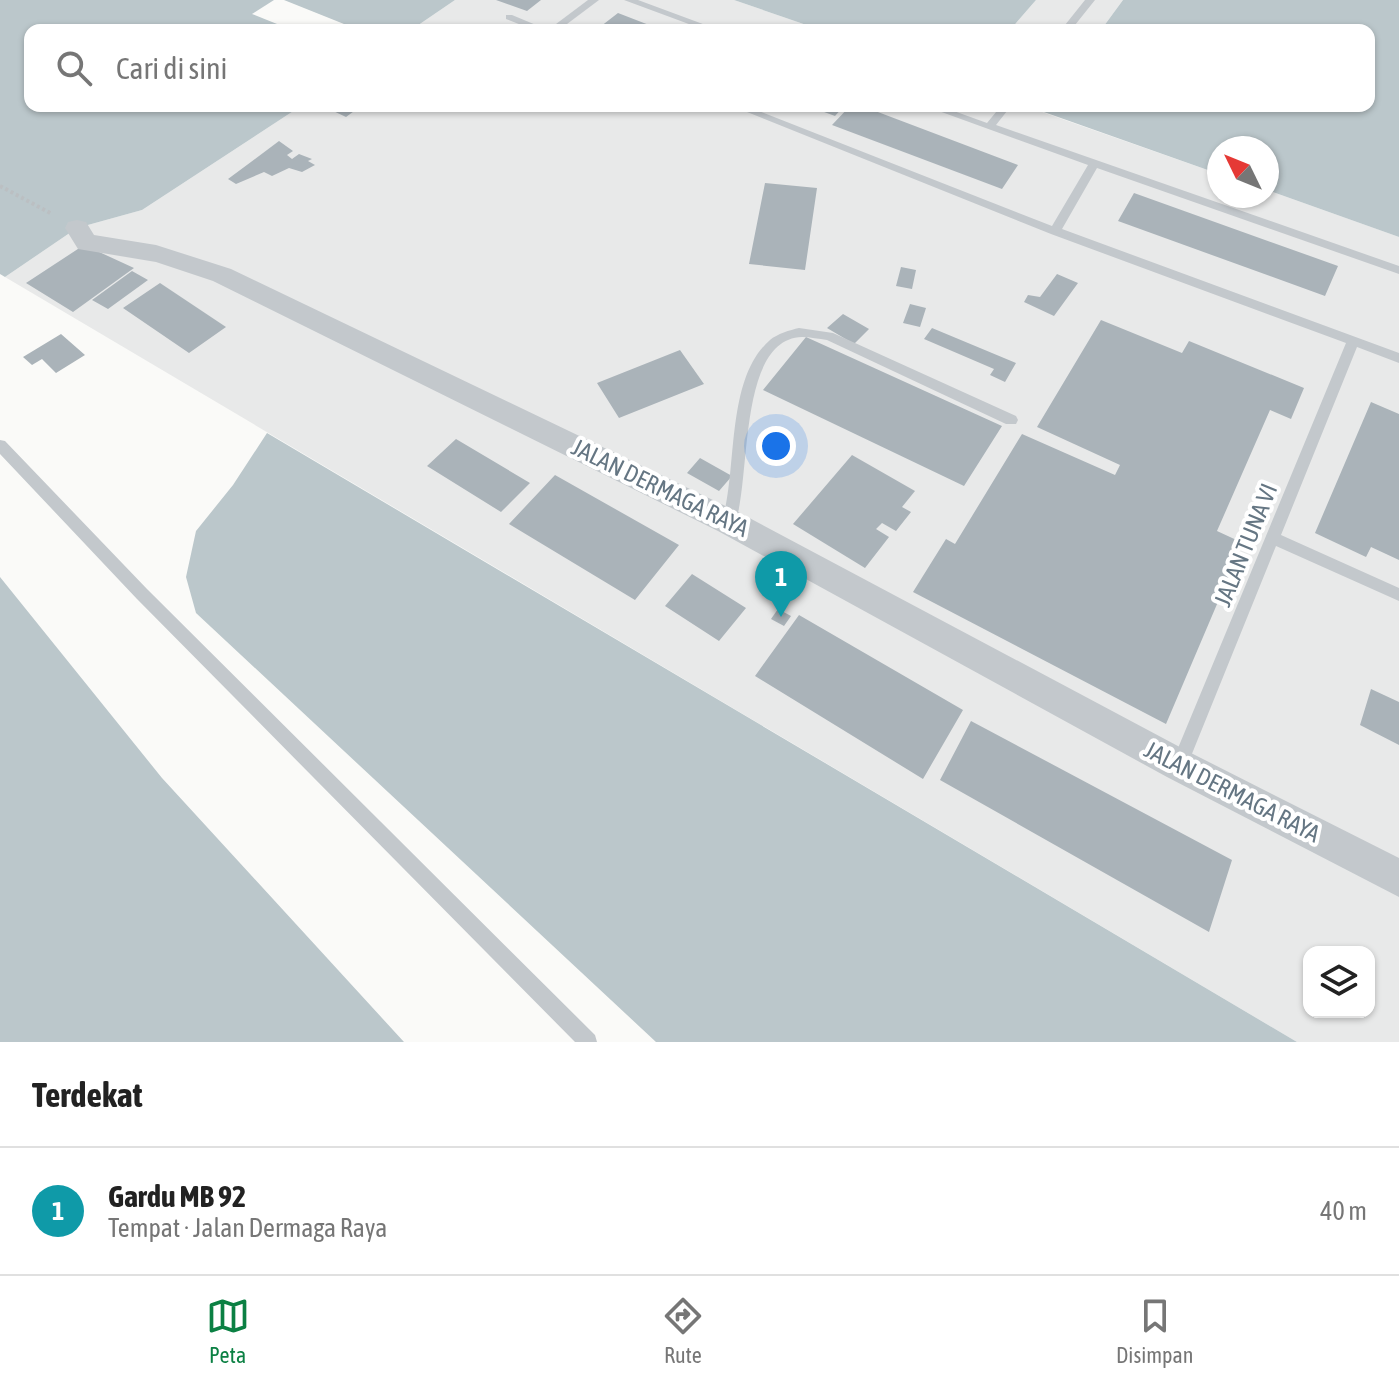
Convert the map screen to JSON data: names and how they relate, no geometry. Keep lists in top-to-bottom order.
{
  "streets": {
    "street": ["JALAN DERMAGA RAYA"],
    "lane": ["JALAN TUNA VI"]
  },
  "crossings": [
    ["JALAN DERMAGA RAYA", "JALAN TUNA VI"]
  ],
  "north": "top left",
  "page": {
    "search": "Cari di sini",
    "pins": "1",
    "heading": "Terdekat",
    "list": [
      {
        "mark": "1",
        "name": "Gardu MB 92",
        "note": "Tempat · Jalan Dermaga Raya",
        "value": "40 m"
      }
    ],
    "nav": ["Peta", "Rute", "Disimpan"]
  }
}
